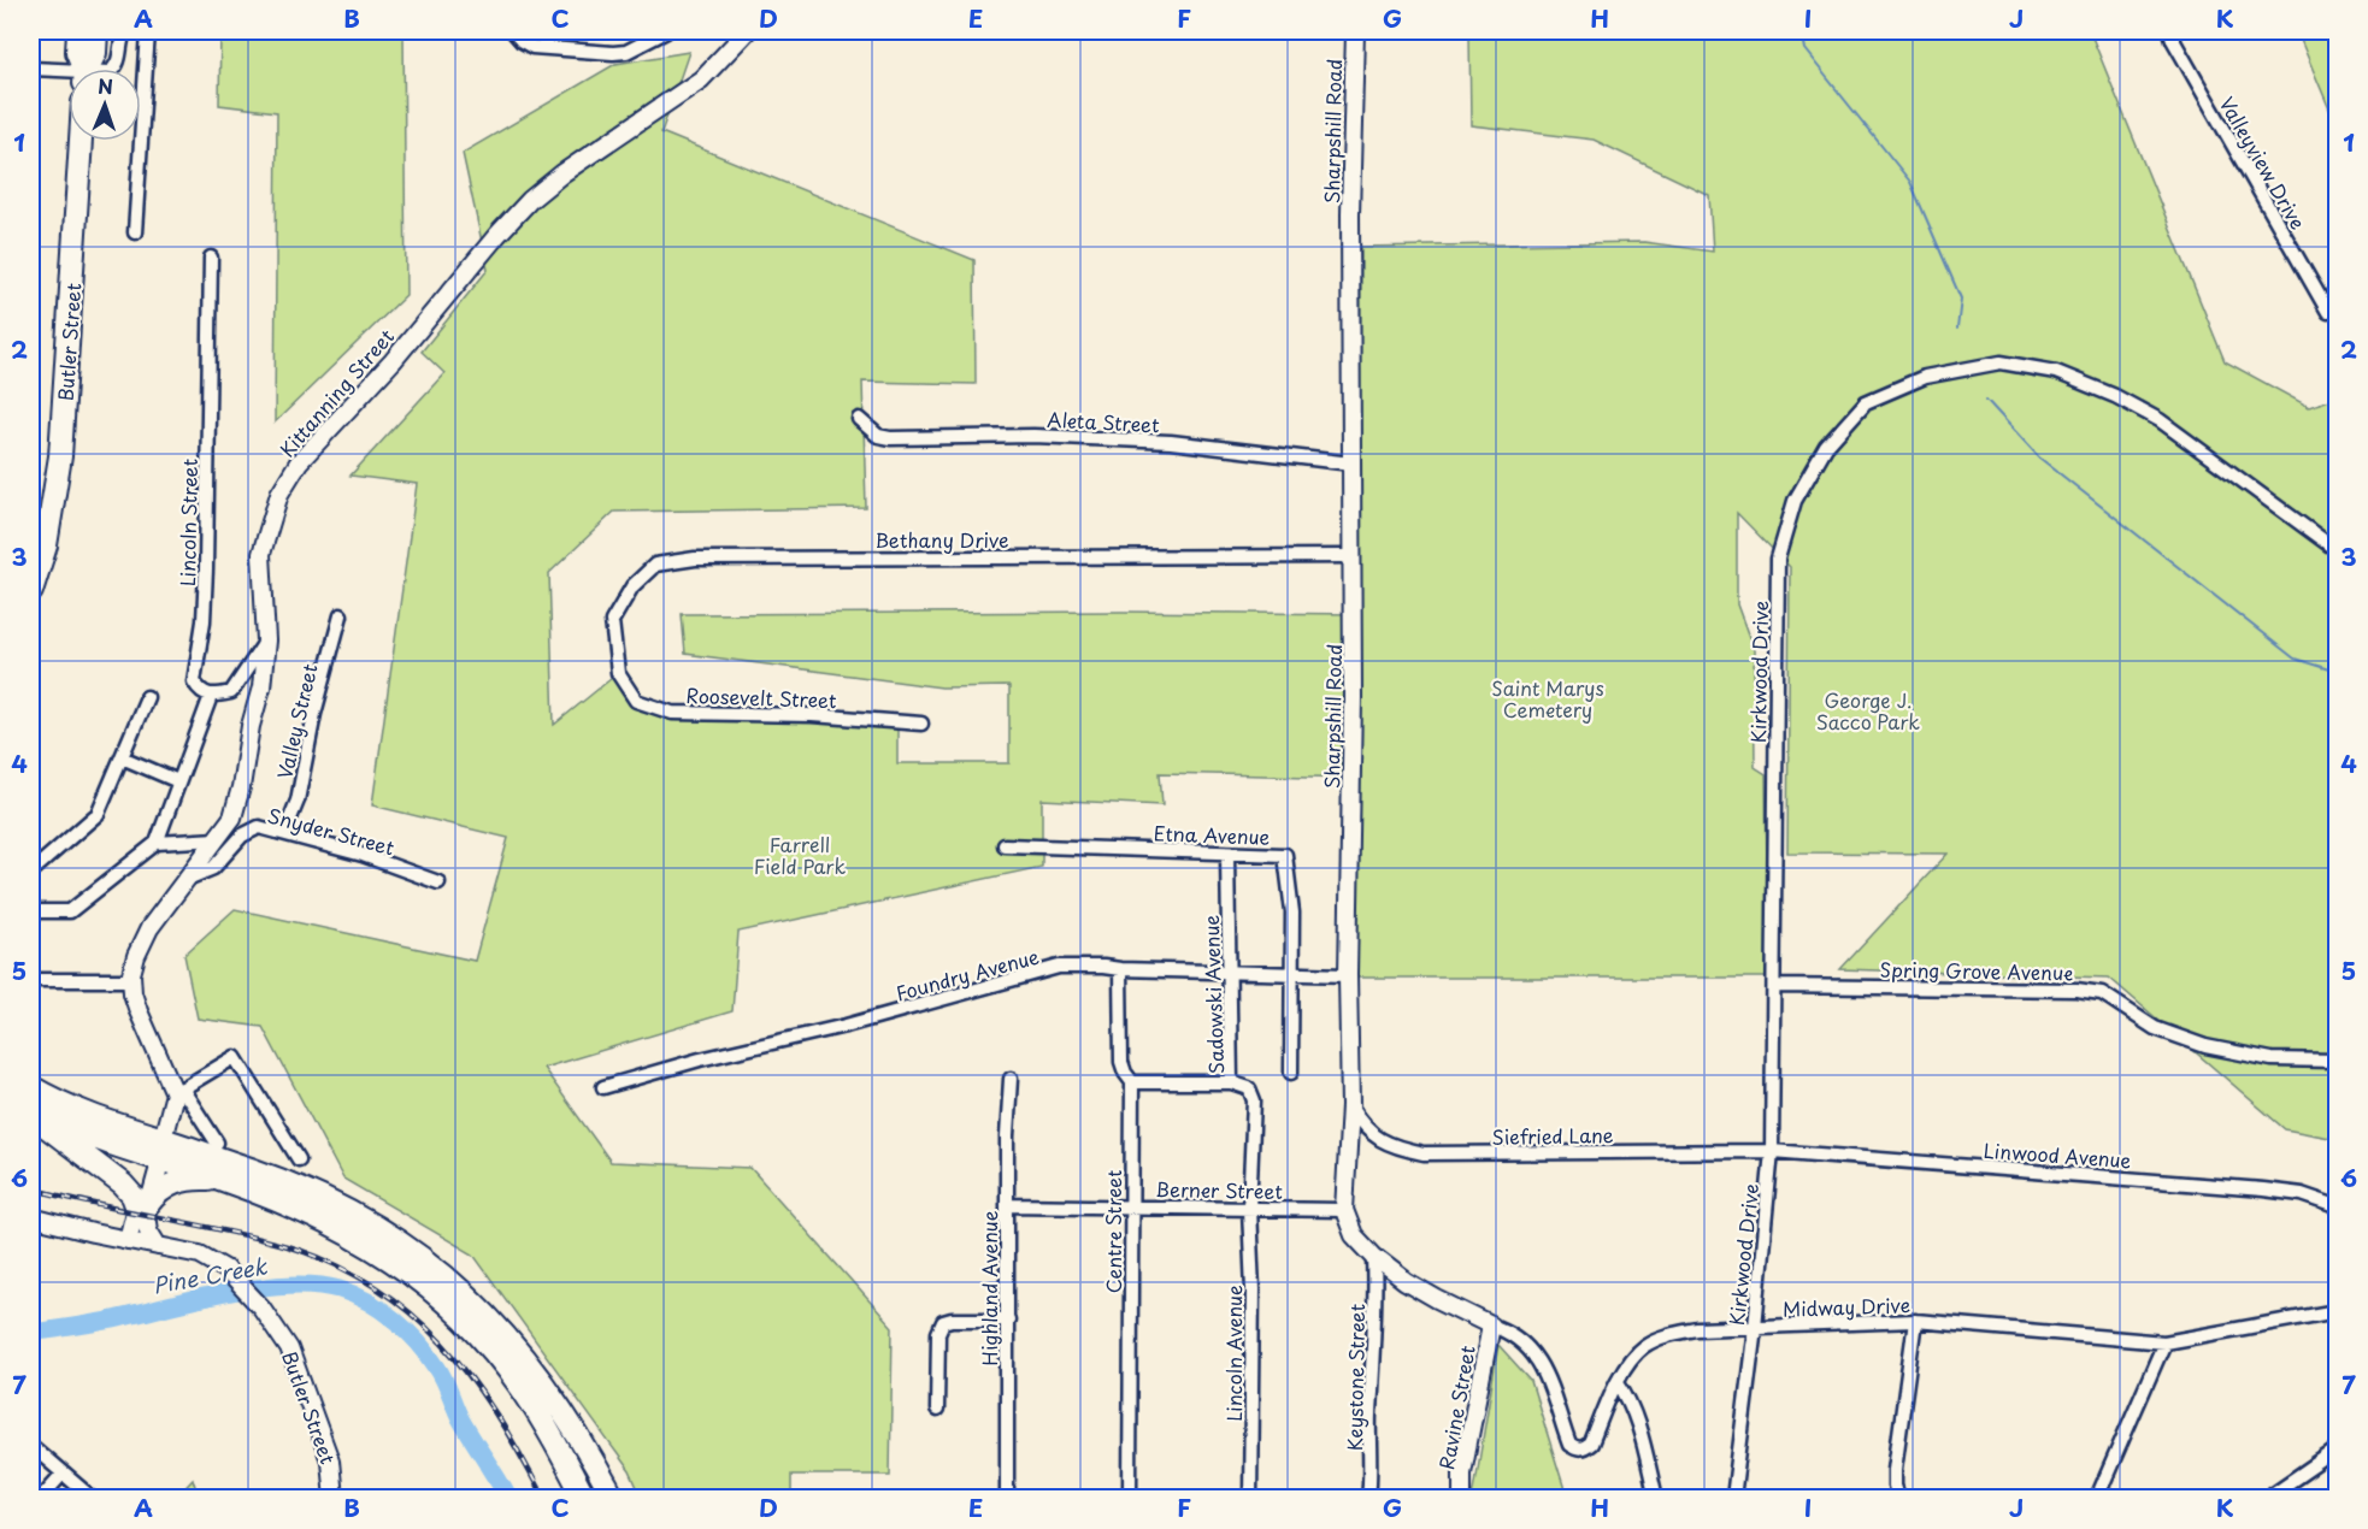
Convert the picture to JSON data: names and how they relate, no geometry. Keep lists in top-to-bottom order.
{
  "streets": {
    "highway": ["Butler Street"],
    "street": [
      "Sharpshill Road",
      "Valleyview Drive",
      "Kittanning Street",
      "Aleta Street",
      "Lincoln Street",
      "Bethany Drive",
      "Kirkwood Drive",
      "Roosevelt Street",
      "Valley Street",
      "Snyder Street",
      "Etna Avenue",
      "Spring Grove Avenue",
      "Foundry Avenue",
      "Sadowski Avenue",
      "Siefried Lane",
      "Linwood Avenue",
      "Berner Street",
      "Centre Street",
      "Highland Avenue",
      "Midway Drive",
      "Lincoln Avenue",
      "Keystone Street",
      "Ravine Street"
    ]
  },
  "crossings": [
    ["Sharpshill Road", "Aleta Street"],
    ["Sharpshill Road", "Bethany Drive"],
    ["Sharpshill Road", "Foundry Avenue"],
    ["Sharpshill Road", "Siefried Lane"],
    ["Sharpshill Road", "Berner Street"],
    ["Sharpshill Road", "Midway Drive"],
    ["Sharpshill Road", "Keystone Street"],
    ["Sharpshill Road", "Ravine Street"],
    ["Kittanning Street", "Snyder Street"],
    ["Bethany Drive", "Roosevelt Street"],
    ["Kirkwood Drive", "Spring Grove Avenue"],
    ["Kirkwood Drive", "Siefried Lane"],
    ["Kirkwood Drive", "Linwood Avenue"],
    ["Kirkwood Drive", "Midway Drive"],
    ["Valley Street", "Snyder Street"],
    ["Etna Avenue", "Foundry Avenue"],
    ["Etna Avenue", "Sadowski Avenue"],
    ["Foundry Avenue", "Sadowski Avenue"],
    ["Foundry Avenue", "Centre Street"],
    ["Sadowski Avenue", "Berner Street"],
    ["Sadowski Avenue", "Lincoln Avenue"],
    ["Siefried Lane", "Linwood Avenue"],
    ["Berner Street", "Centre Street"],
    ["Berner Street", "Highland Avenue"],
    ["Berner Street", "Lincoln Avenue"],
    ["Midway Drive", "Ravine Street"]
  ],
  "water": ["Pine Creek"],
  "parks": ["Saint Marys Cemetery", "George J. Sacco Park", "Farrell Field Park"],
  "north": "top",
  "grid": {
    "columns": [
      "A",
      "B",
      "C",
      "D",
      "E",
      "F",
      "G",
      "H",
      "I",
      "J",
      "K"
    ],
    "rows": [
      "1",
      "2",
      "3",
      "4",
      "5",
      "6",
      "7"
    ]
  }
}
